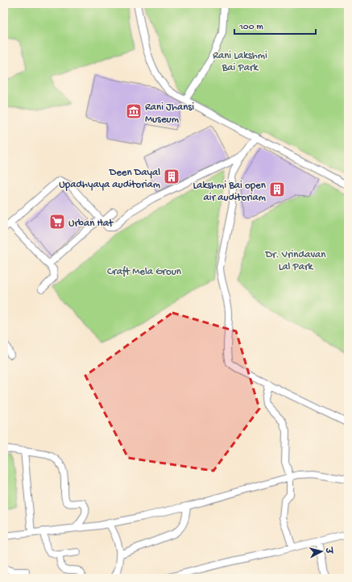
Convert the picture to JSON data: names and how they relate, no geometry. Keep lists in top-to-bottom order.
{
  "parks": ["Rani Lakshmi Bai Park", "Dr. Vrindavan Lal Park", "Craft Mela Groun"],
  "places": {
    "museum": ["Rani Jhansi Museum"],
    "building": ["Deen Dayal Upadhyaya auditoriam", "Lakshmi Bai open air auditoriam"],
    "supermarket": ["Urban Hat"]
  },
  "scale_bar": "100 m",
  "north": "right"
}
